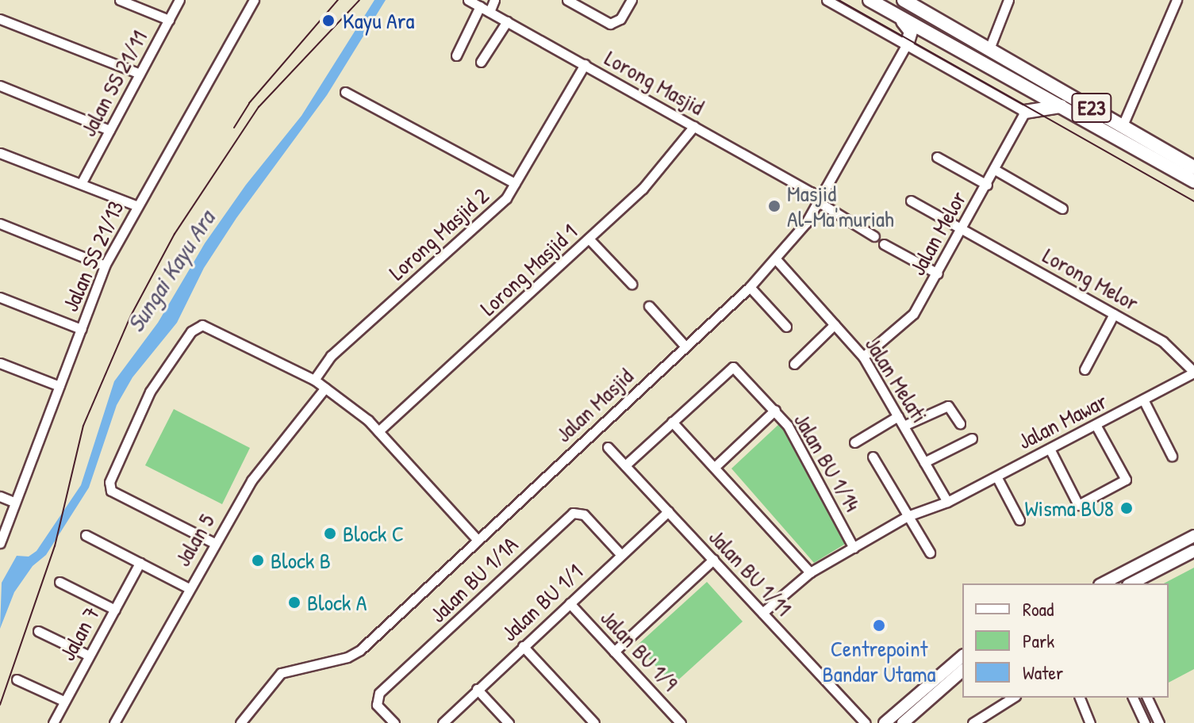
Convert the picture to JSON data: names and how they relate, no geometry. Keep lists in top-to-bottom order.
{
  "streets": {
    "highway": ["E23"],
    "street": [
      "Lorong Masjid",
      "Jalan SS 21/11",
      "Jalan Melor",
      "Lorong Masjid 2",
      "Jalan SS 21/13",
      "Lorong Masjid 1",
      "Lorong Melor",
      "Jalan Melati",
      "Jalan Masjid",
      "Jalan Mawar",
      "Jalan BU 1/14",
      "Jalan 5",
      "Jalan BU 1/11",
      "Jalan BU 1/1A",
      "Jalan BU 1/1",
      "Jalan 7",
      "Jalan BU 1/9"
    ]
  },
  "crossings": [
    ["Lorong Masjid", "Lorong Masjid 2"],
    ["Lorong Masjid", "Lorong Masjid 1"],
    ["Lorong Masjid", "Jalan Masjid"],
    ["Jalan Melor", "Lorong Melor"],
    ["Jalan Melor", "Jalan Melati"],
    ["Lorong Melor", "Jalan Mawar"],
    ["Jalan Melati", "Jalan Masjid"],
    ["Jalan Melati", "Jalan Mawar"],
    ["Jalan Mawar", "Jalan BU 1/14"],
    ["Jalan Mawar", "Jalan BU 1/11"],
    ["Jalan BU 1/14", "Jalan BU 1/11"],
    ["Jalan BU 1/11", "Jalan BU 1/1"],
    ["Jalan BU 1/1A", "Jalan BU 1/1"],
    ["Jalan BU 1/1", "Jalan BU 1/9"]
  ],
  "water": ["Sungai Kayu Ara"],
  "places": [
    "Kayu Ara",
    "Masjid Al-Ma'muriah",
    "Wisma BU8",
    "Block C",
    "Block B",
    "Block A",
    "Centrepoint Bandar Utama"
  ],
  "legend": ["Road", "Park", "Water"]
}
